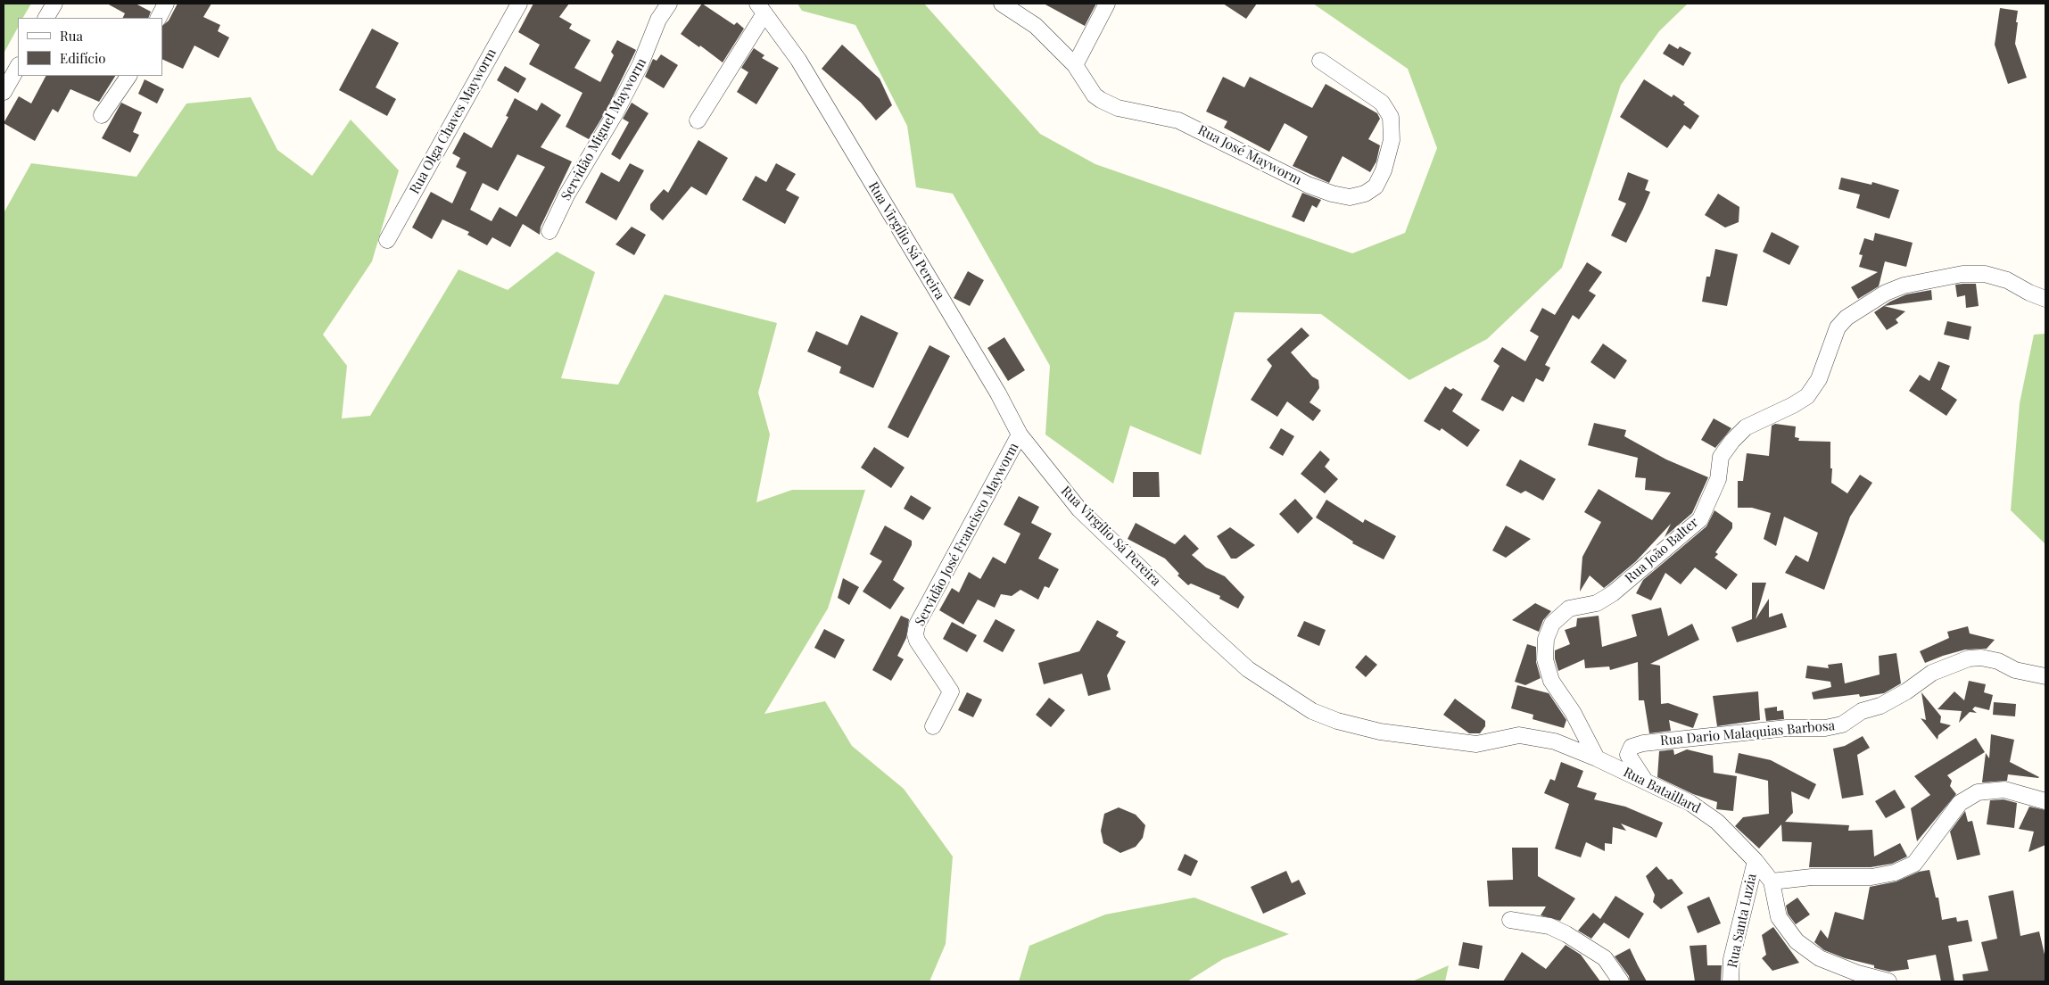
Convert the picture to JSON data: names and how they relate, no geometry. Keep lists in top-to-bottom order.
{
  "streets": {
    "street": [
      "Rua Olga Chaves Mayworm",
      "Servidão Miguel Mayworm",
      "Rua José Mayworm",
      "Rua Virgílio Sá Pereira",
      "Servidão José Francisco Mayworm",
      "Rua João Balter",
      "Rua Dario Malaquias Barbosa",
      "Rua Bataillard",
      "Rua Santa Luzia"
    ]
  },
  "crossings": [
    ["Rua Virgílio Sá Pereira", "Servidão José Francisco Mayworm"],
    ["Rua Virgílio Sá Pereira", "Rua João Balter"],
    ["Rua Virgílio Sá Pereira", "Rua Bataillard"],
    ["Rua João Balter", "Rua Bataillard"],
    ["Rua Dario Malaquias Barbosa", "Rua Bataillard"],
    ["Rua Bataillard", "Rua Santa Luzia"]
  ],
  "legend": ["Rua", "Edifício"]
}
